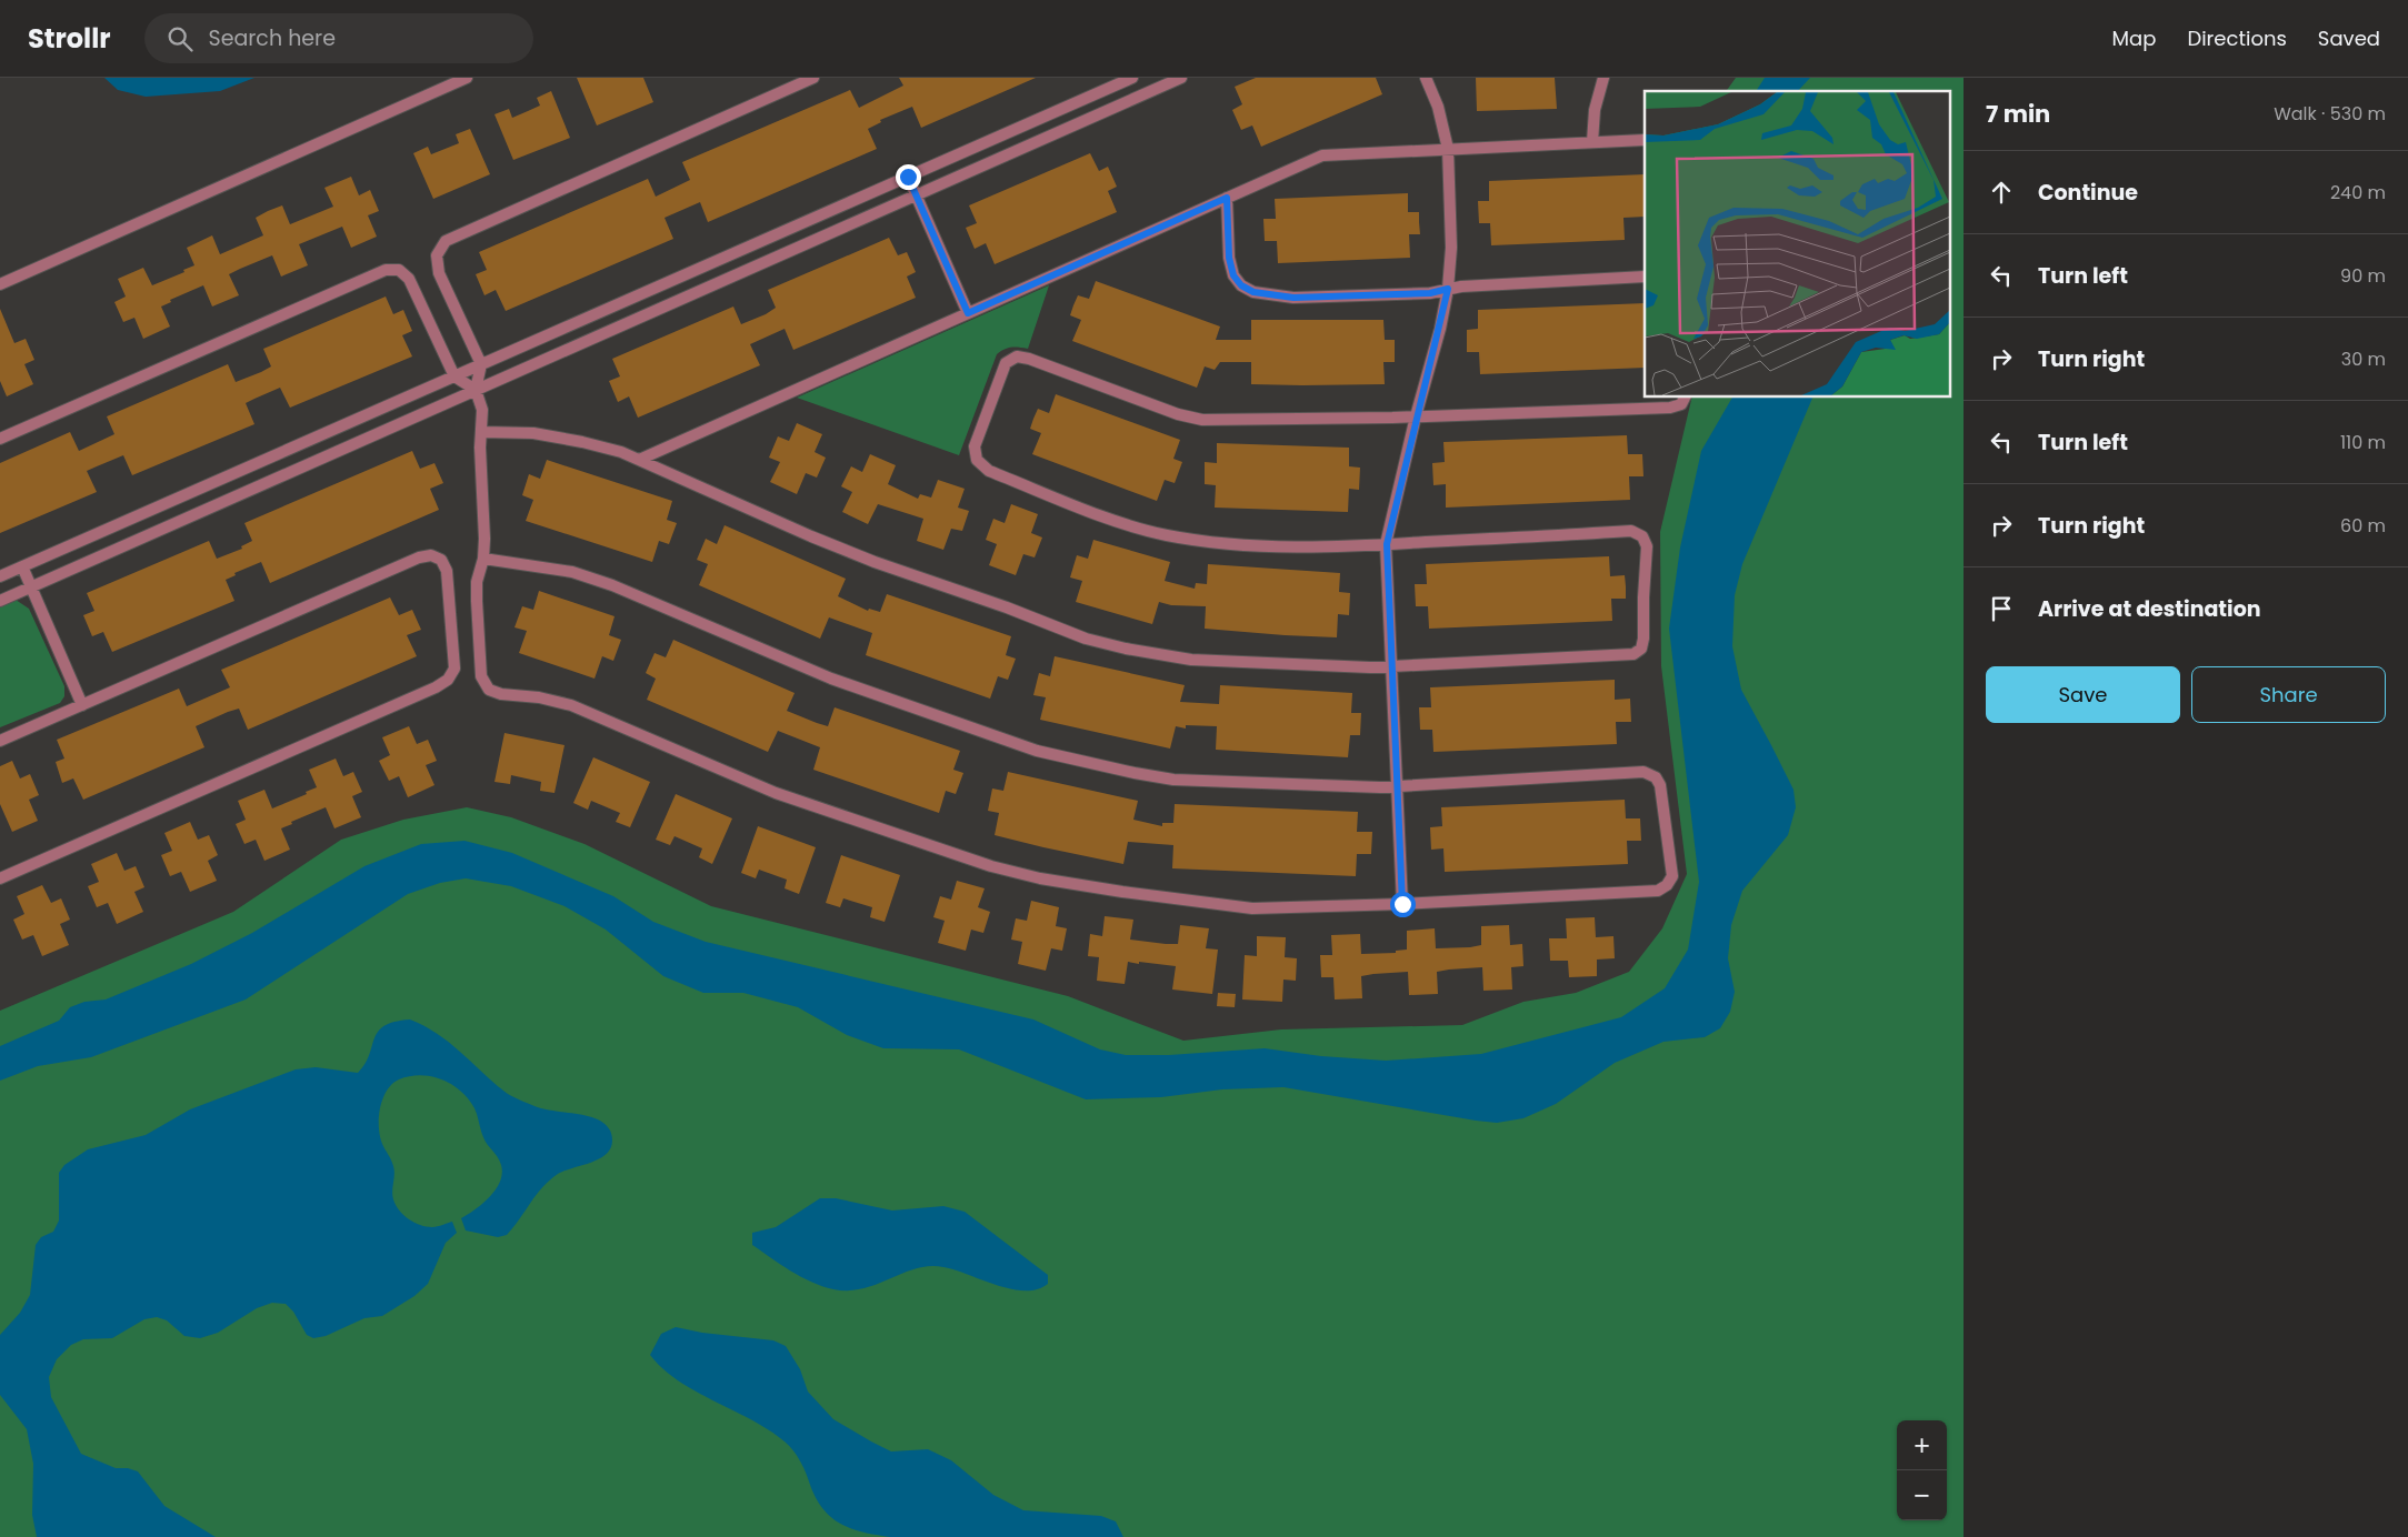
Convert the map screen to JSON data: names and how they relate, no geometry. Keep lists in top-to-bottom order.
{
  "page": {
    "header": "Strollr",
    "search": "Search here",
    "nav": ["Map", "Directions", "Saved"],
    "heading": ["7 min", "Walk · 530 m"],
    "list": [
      ["Continue", "240 m"],
      ["Turn left", "90 m"],
      ["Turn right", "30 m"],
      ["Turn left", "110 m"],
      ["Turn right", "60 m"],
      "Arrive at destination"
    ],
    "buttons": ["Save", "Share"],
    "map_buttons": ["+", "−"]
  }
}
